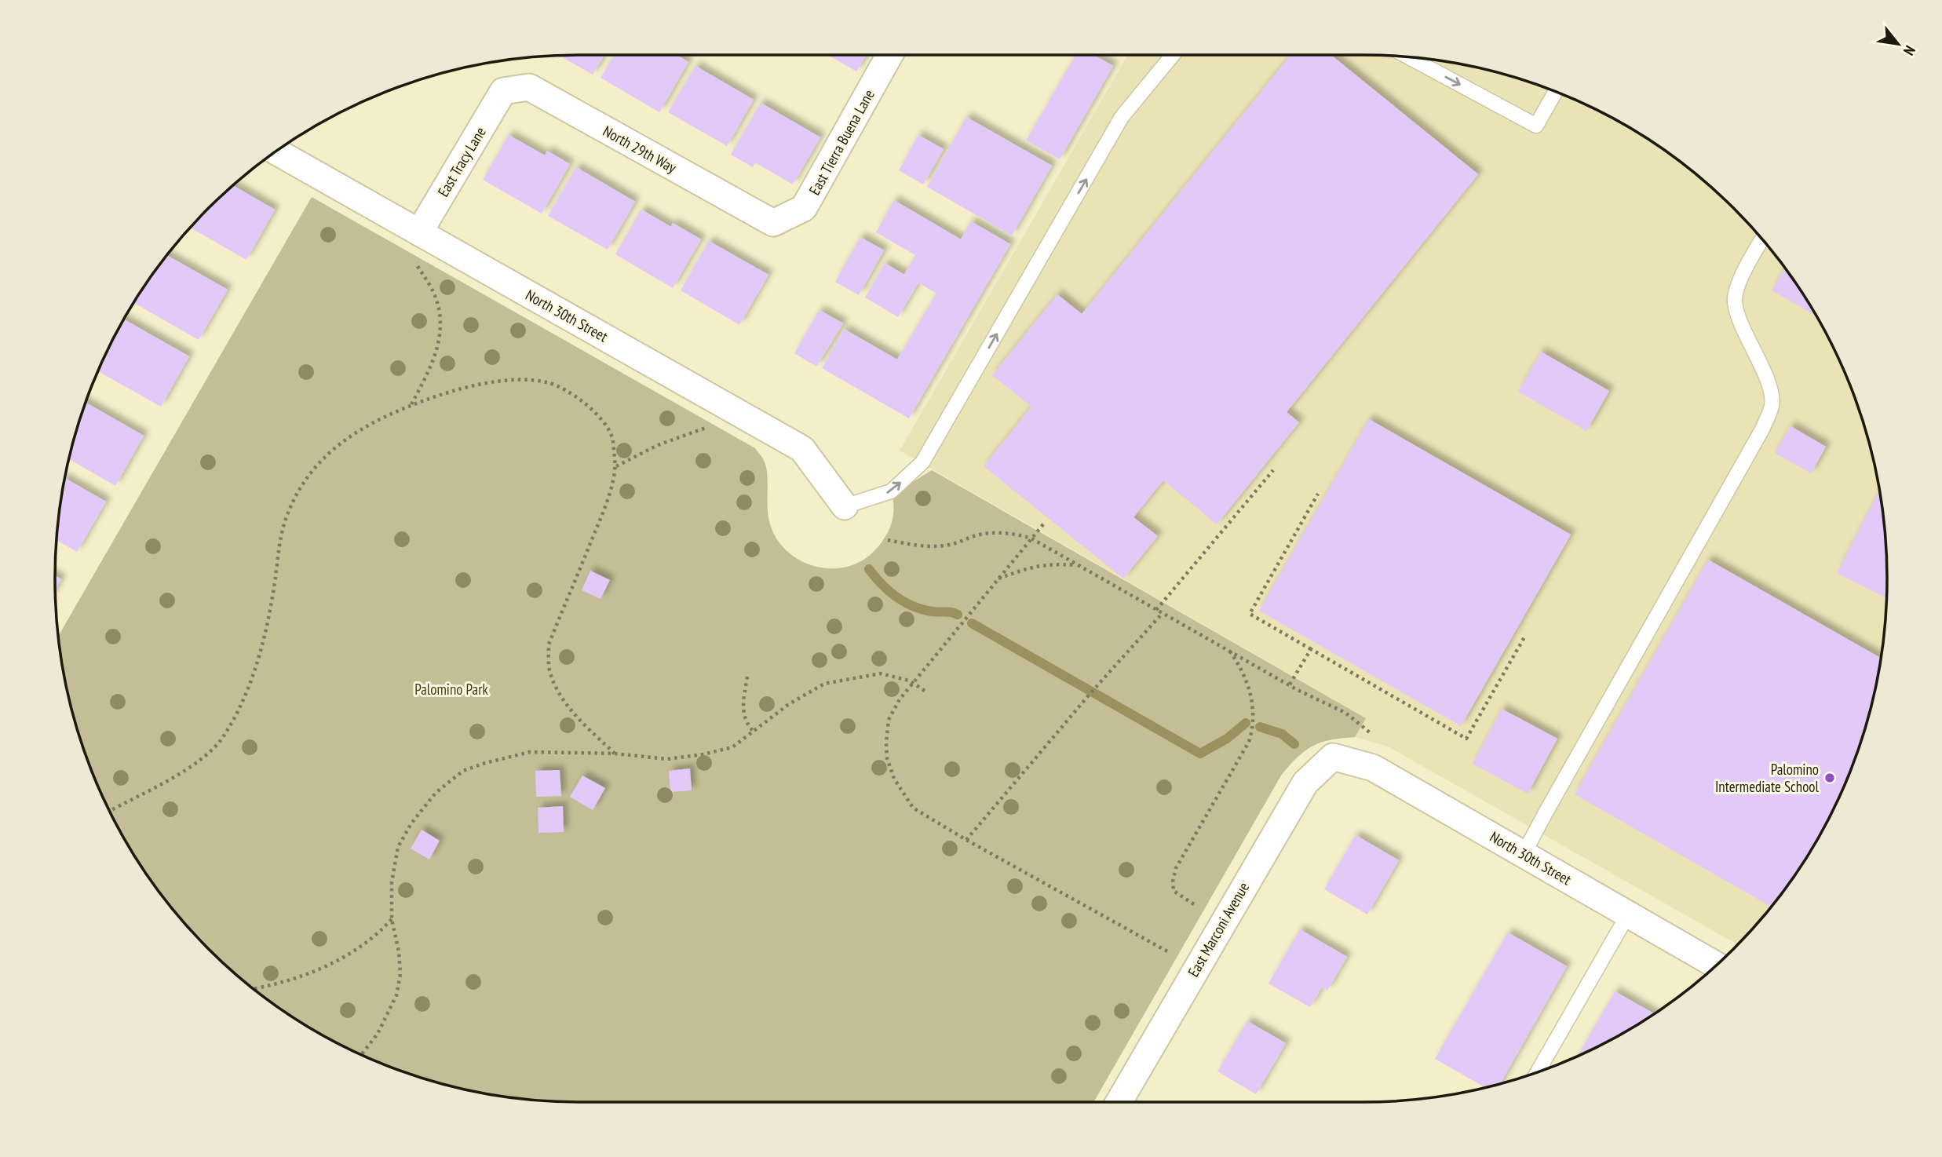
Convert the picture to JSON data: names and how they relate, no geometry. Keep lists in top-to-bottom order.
{
  "streets": {
    "street": [
      "East Tierra Buena Lane",
      "North 29th Way",
      "East Tracy Lane",
      "North 30th Street",
      "East Marconi Avenue"
    ]
  },
  "crossings": [
    ["East Tierra Buena Lane", "North 29th Way"],
    ["North 29th Way", "East Tracy Lane"],
    ["East Tracy Lane", "North 30th Street"],
    ["North 30th Street", "East Marconi Avenue"]
  ],
  "parks": ["Palomino Park"],
  "places": ["Palomino Intermediate School"],
  "north": "bottom right"
}
